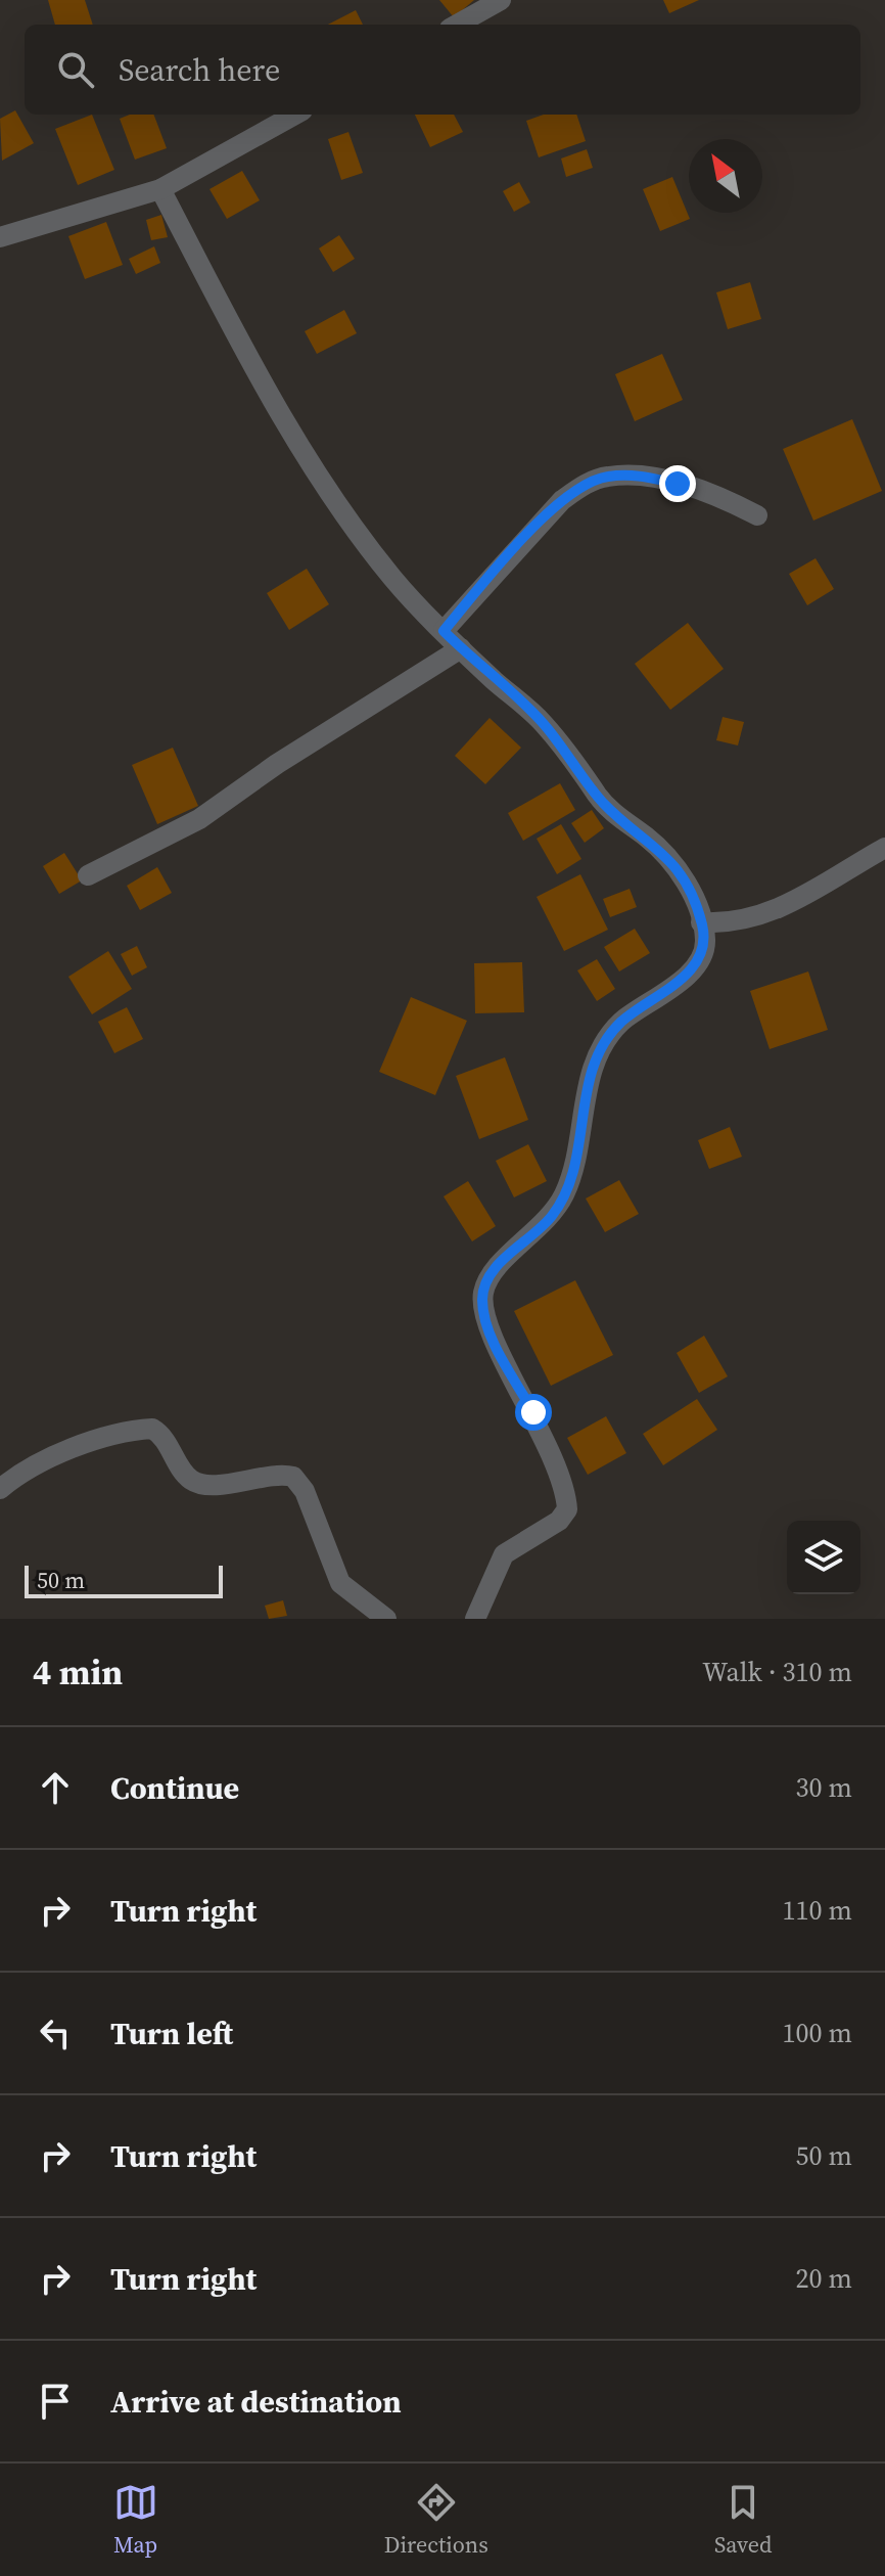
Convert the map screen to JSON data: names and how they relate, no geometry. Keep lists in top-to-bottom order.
{
  "scale_bar": "50 m",
  "north": "top left",
  "page": {
    "search": "Search here",
    "scale": "50 m",
    "heading": ["4 min", "Walk · 310 m"],
    "list": [
      ["Continue", "30 m"],
      ["Turn right", "110 m"],
      ["Turn left", "100 m"],
      ["Turn right", "50 m"],
      ["Turn right", "20 m"],
      "Arrive at destination"
    ],
    "nav": ["Map", "Directions", "Saved"]
  }
}
